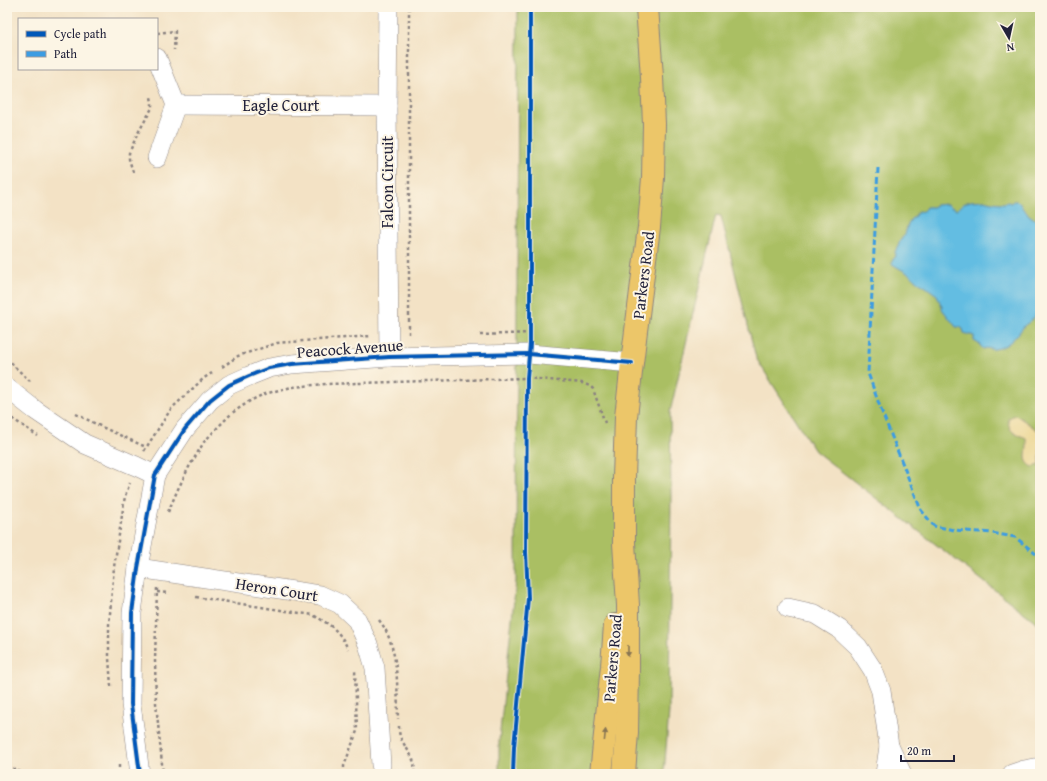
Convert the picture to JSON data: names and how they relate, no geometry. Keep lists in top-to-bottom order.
{
  "streets": {
    "main road": ["Parkers Road"],
    "street": [
      "Eagle Court",
      "Falcon Circuit",
      "Peacock Avenue",
      "Heron Court"
    ]
  },
  "crossings": [
    ["Eagle Court", "Falcon Circuit"],
    ["Falcon Circuit", "Peacock Avenue"],
    ["Parkers Road", "Peacock Avenue"],
    ["Peacock Avenue", "Heron Court"]
  ],
  "legend": ["Cycle path", "Path"],
  "scale_bar": "20 m",
  "north": "bottom"
}
